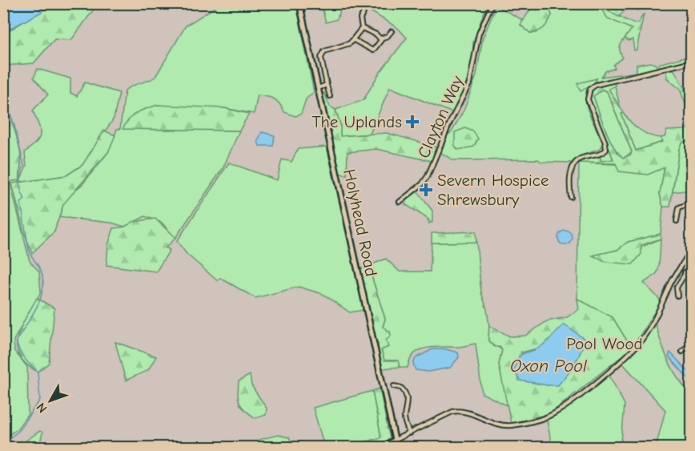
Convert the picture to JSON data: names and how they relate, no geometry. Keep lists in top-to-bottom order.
{
  "streets": {
    "main road": ["Holyhead Road"],
    "street": ["Clayton Way"]
  },
  "water": ["Oxon Pool"],
  "parks": ["Pool Wood"],
  "places": {
    "health": ["The Uplands", "Severn Hospice Shrewsbury"]
  },
  "north": "bottom left"
}
